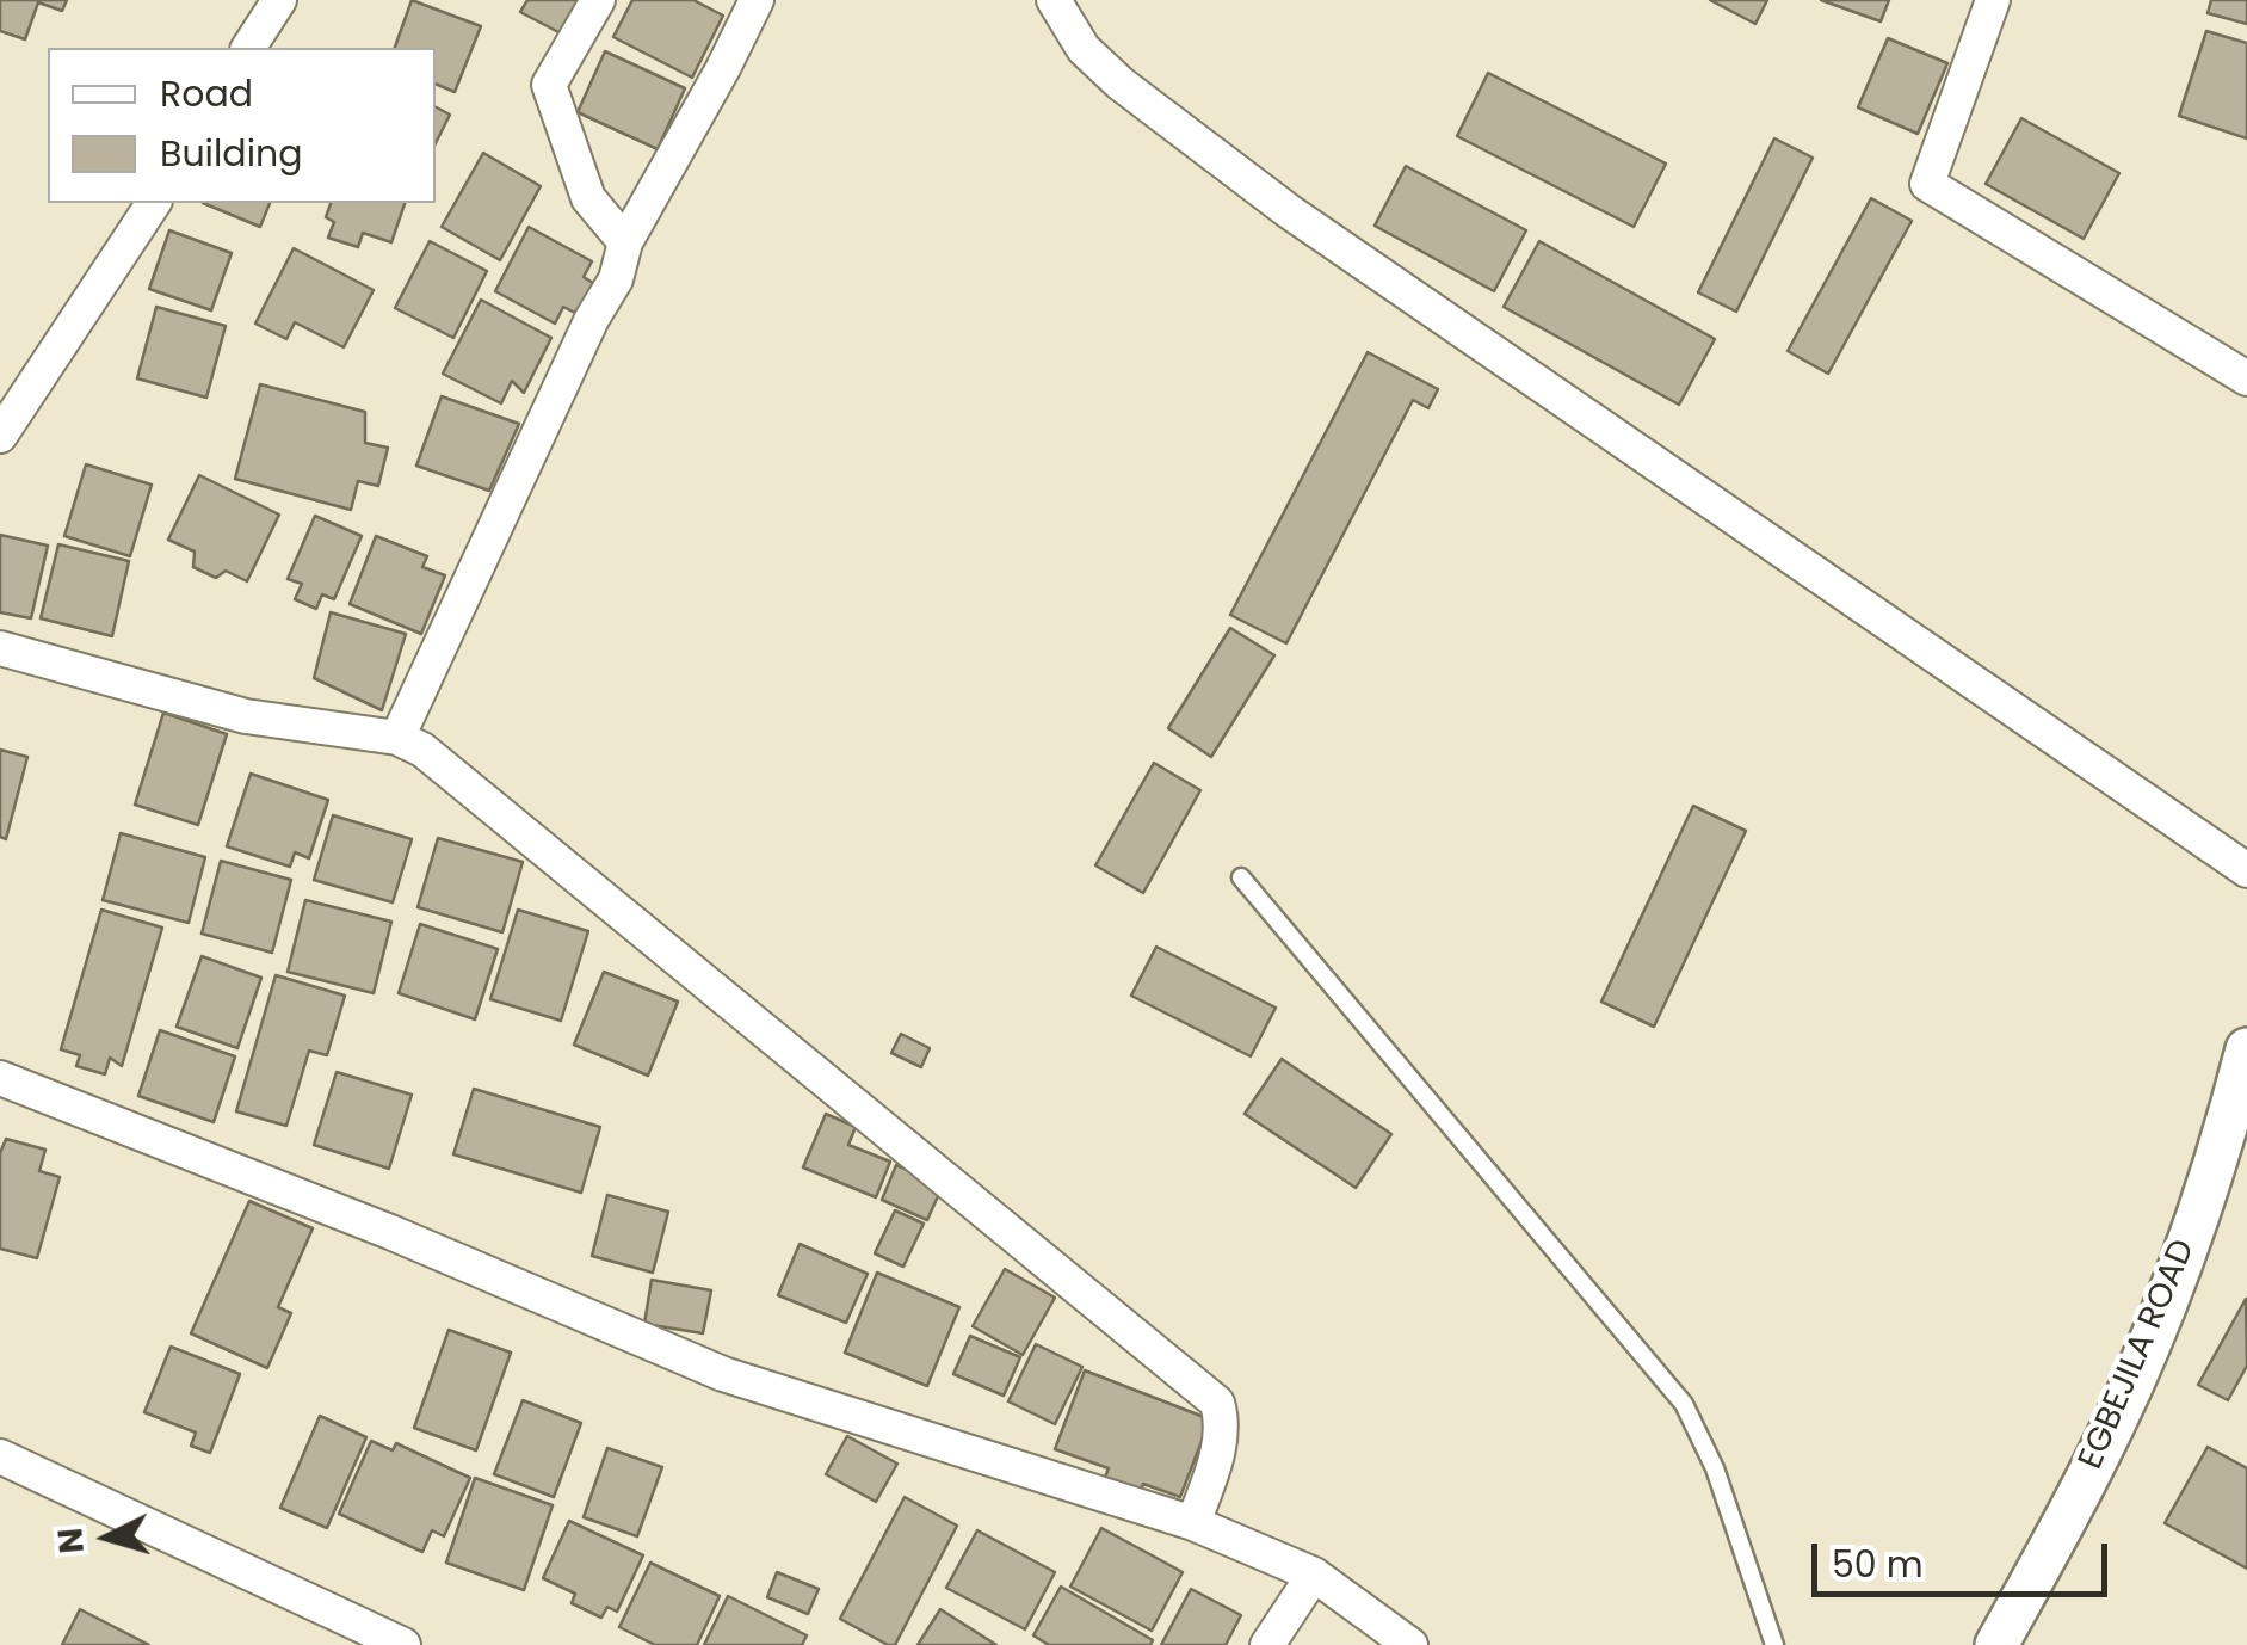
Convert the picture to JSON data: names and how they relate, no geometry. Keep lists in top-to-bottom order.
{
  "streets": {
    "street": ["EGBEJILA ROAD"]
  },
  "legend": ["Road", "Building"],
  "scale_bar": "50 m",
  "north": "left"
}
